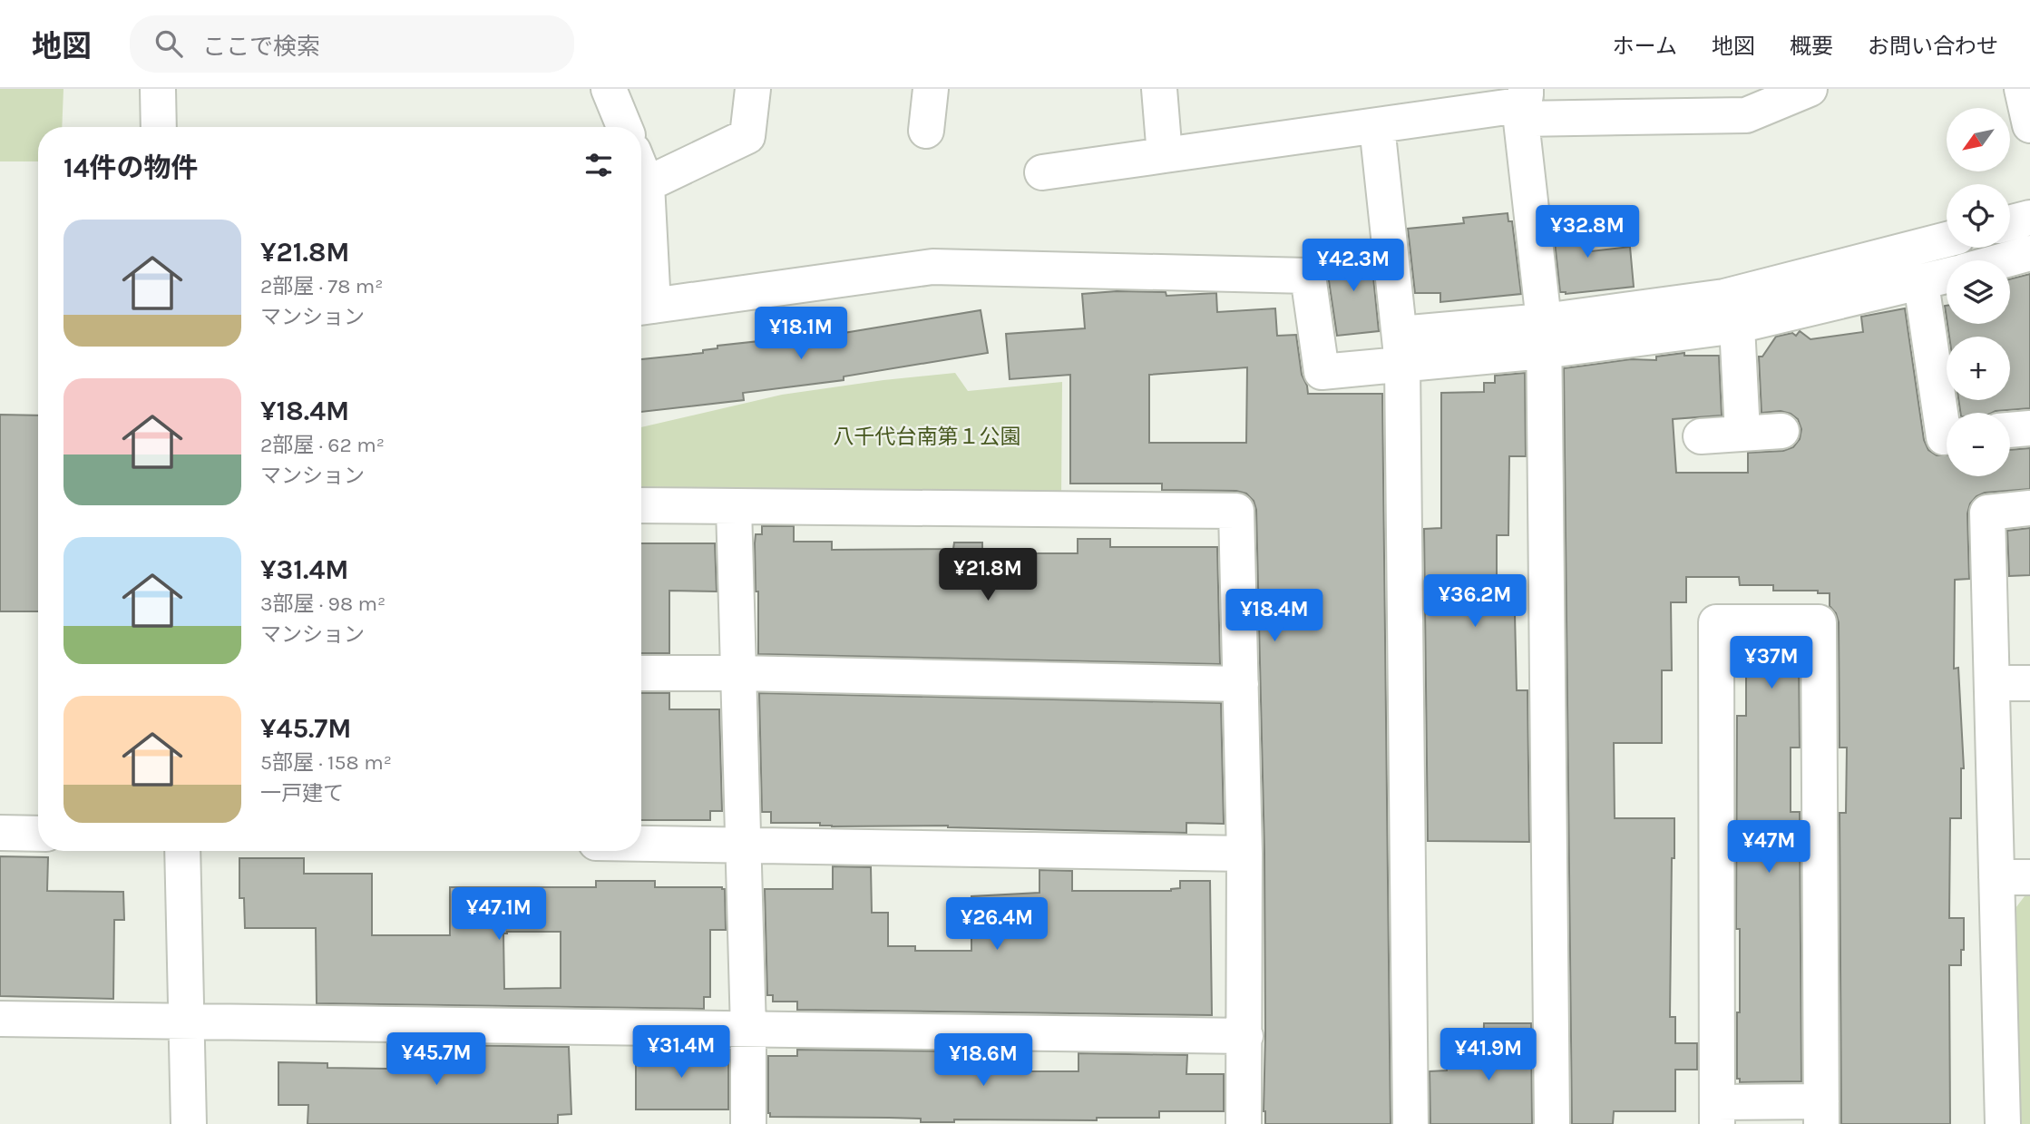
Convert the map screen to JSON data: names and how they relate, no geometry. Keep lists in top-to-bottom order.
{
  "parks": ["八千代台南第１公園"],
  "north": "bottom left",
  "page": {
    "header": "地図",
    "search": "ここで検索",
    "nav": [
      "ホーム",
      "地図",
      "概要",
      "お問い合わせ"
    ],
    "map_buttons": ["+", "−"],
    "heading": "14件の物件",
    "list": [
      {
        "name": "¥21.8M",
        "note": "2部屋 · 78 m² · マンション"
      },
      {
        "name": "¥18.4M",
        "note": "2部屋 · 62 m² · マンション"
      },
      {
        "name": "¥31.4M",
        "note": "3部屋 · 98 m² · マンション"
      },
      {
        "name": "¥45.7M",
        "note": "5部屋 · 158 m² · 一戸建て"
      }
    ],
    "price": [
      "¥32.8M",
      "¥42.3M",
      "¥18.1M",
      "¥21.8M",
      "¥36.2M",
      "¥18.4M",
      "¥37M",
      "¥47M",
      "¥47.1M",
      "¥26.4M",
      "¥31.4M",
      "¥41.9M",
      "¥45.7M",
      "¥18.6M"
    ]
  }
}
